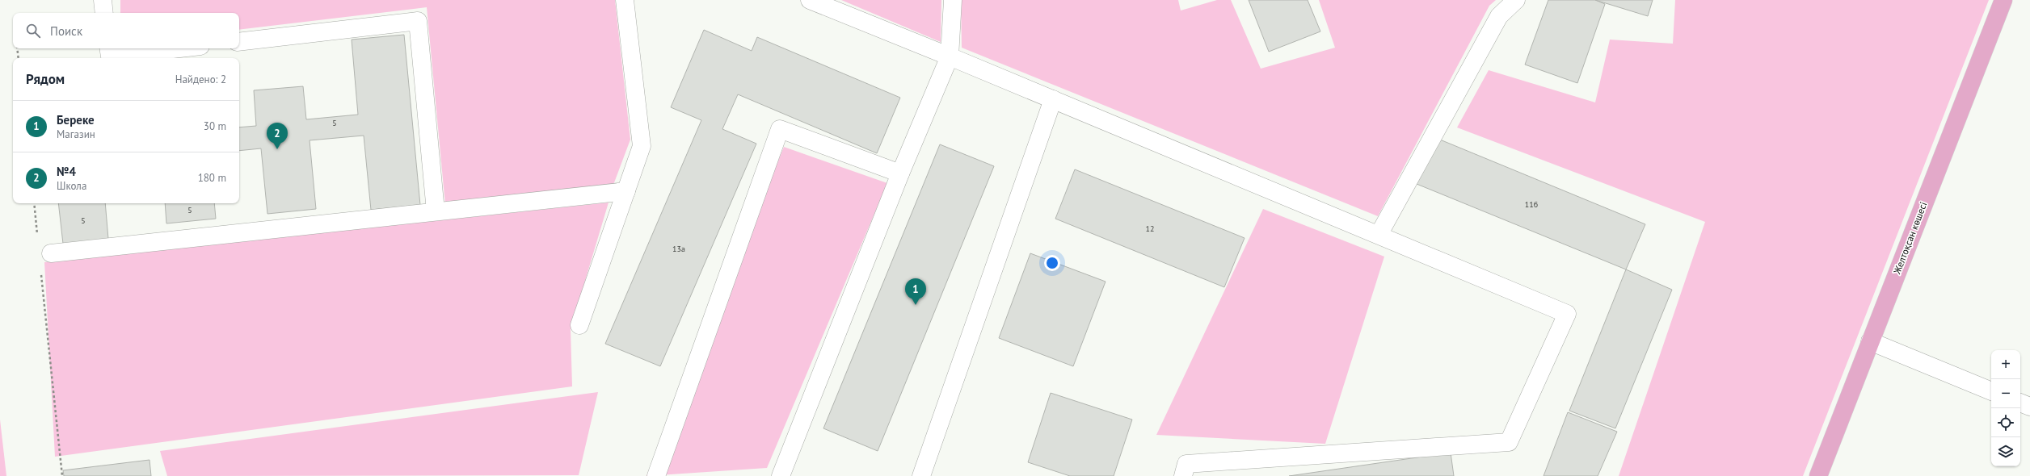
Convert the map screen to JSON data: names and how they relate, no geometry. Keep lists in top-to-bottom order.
{
  "streets": {
    "main road": ["Желтоқсан көшесі"]
  },
  "house_numbers": [
    "5",
    "11б",
    "5",
    "5",
    "12",
    "13а"
  ],
  "page": {
    "search": "Поиск",
    "heading": ["Рядом", "Найдено: 2"],
    "list": [
      {
        "mark": "1",
        "name": "Береке",
        "note": "Магазин",
        "value": "30 m"
      },
      {
        "mark": "2",
        "name": "№4",
        "note": "Школа",
        "value": "180 m"
      }
    ],
    "pins": ["2", "1"],
    "map_buttons": ["+", "−"]
  }
}
